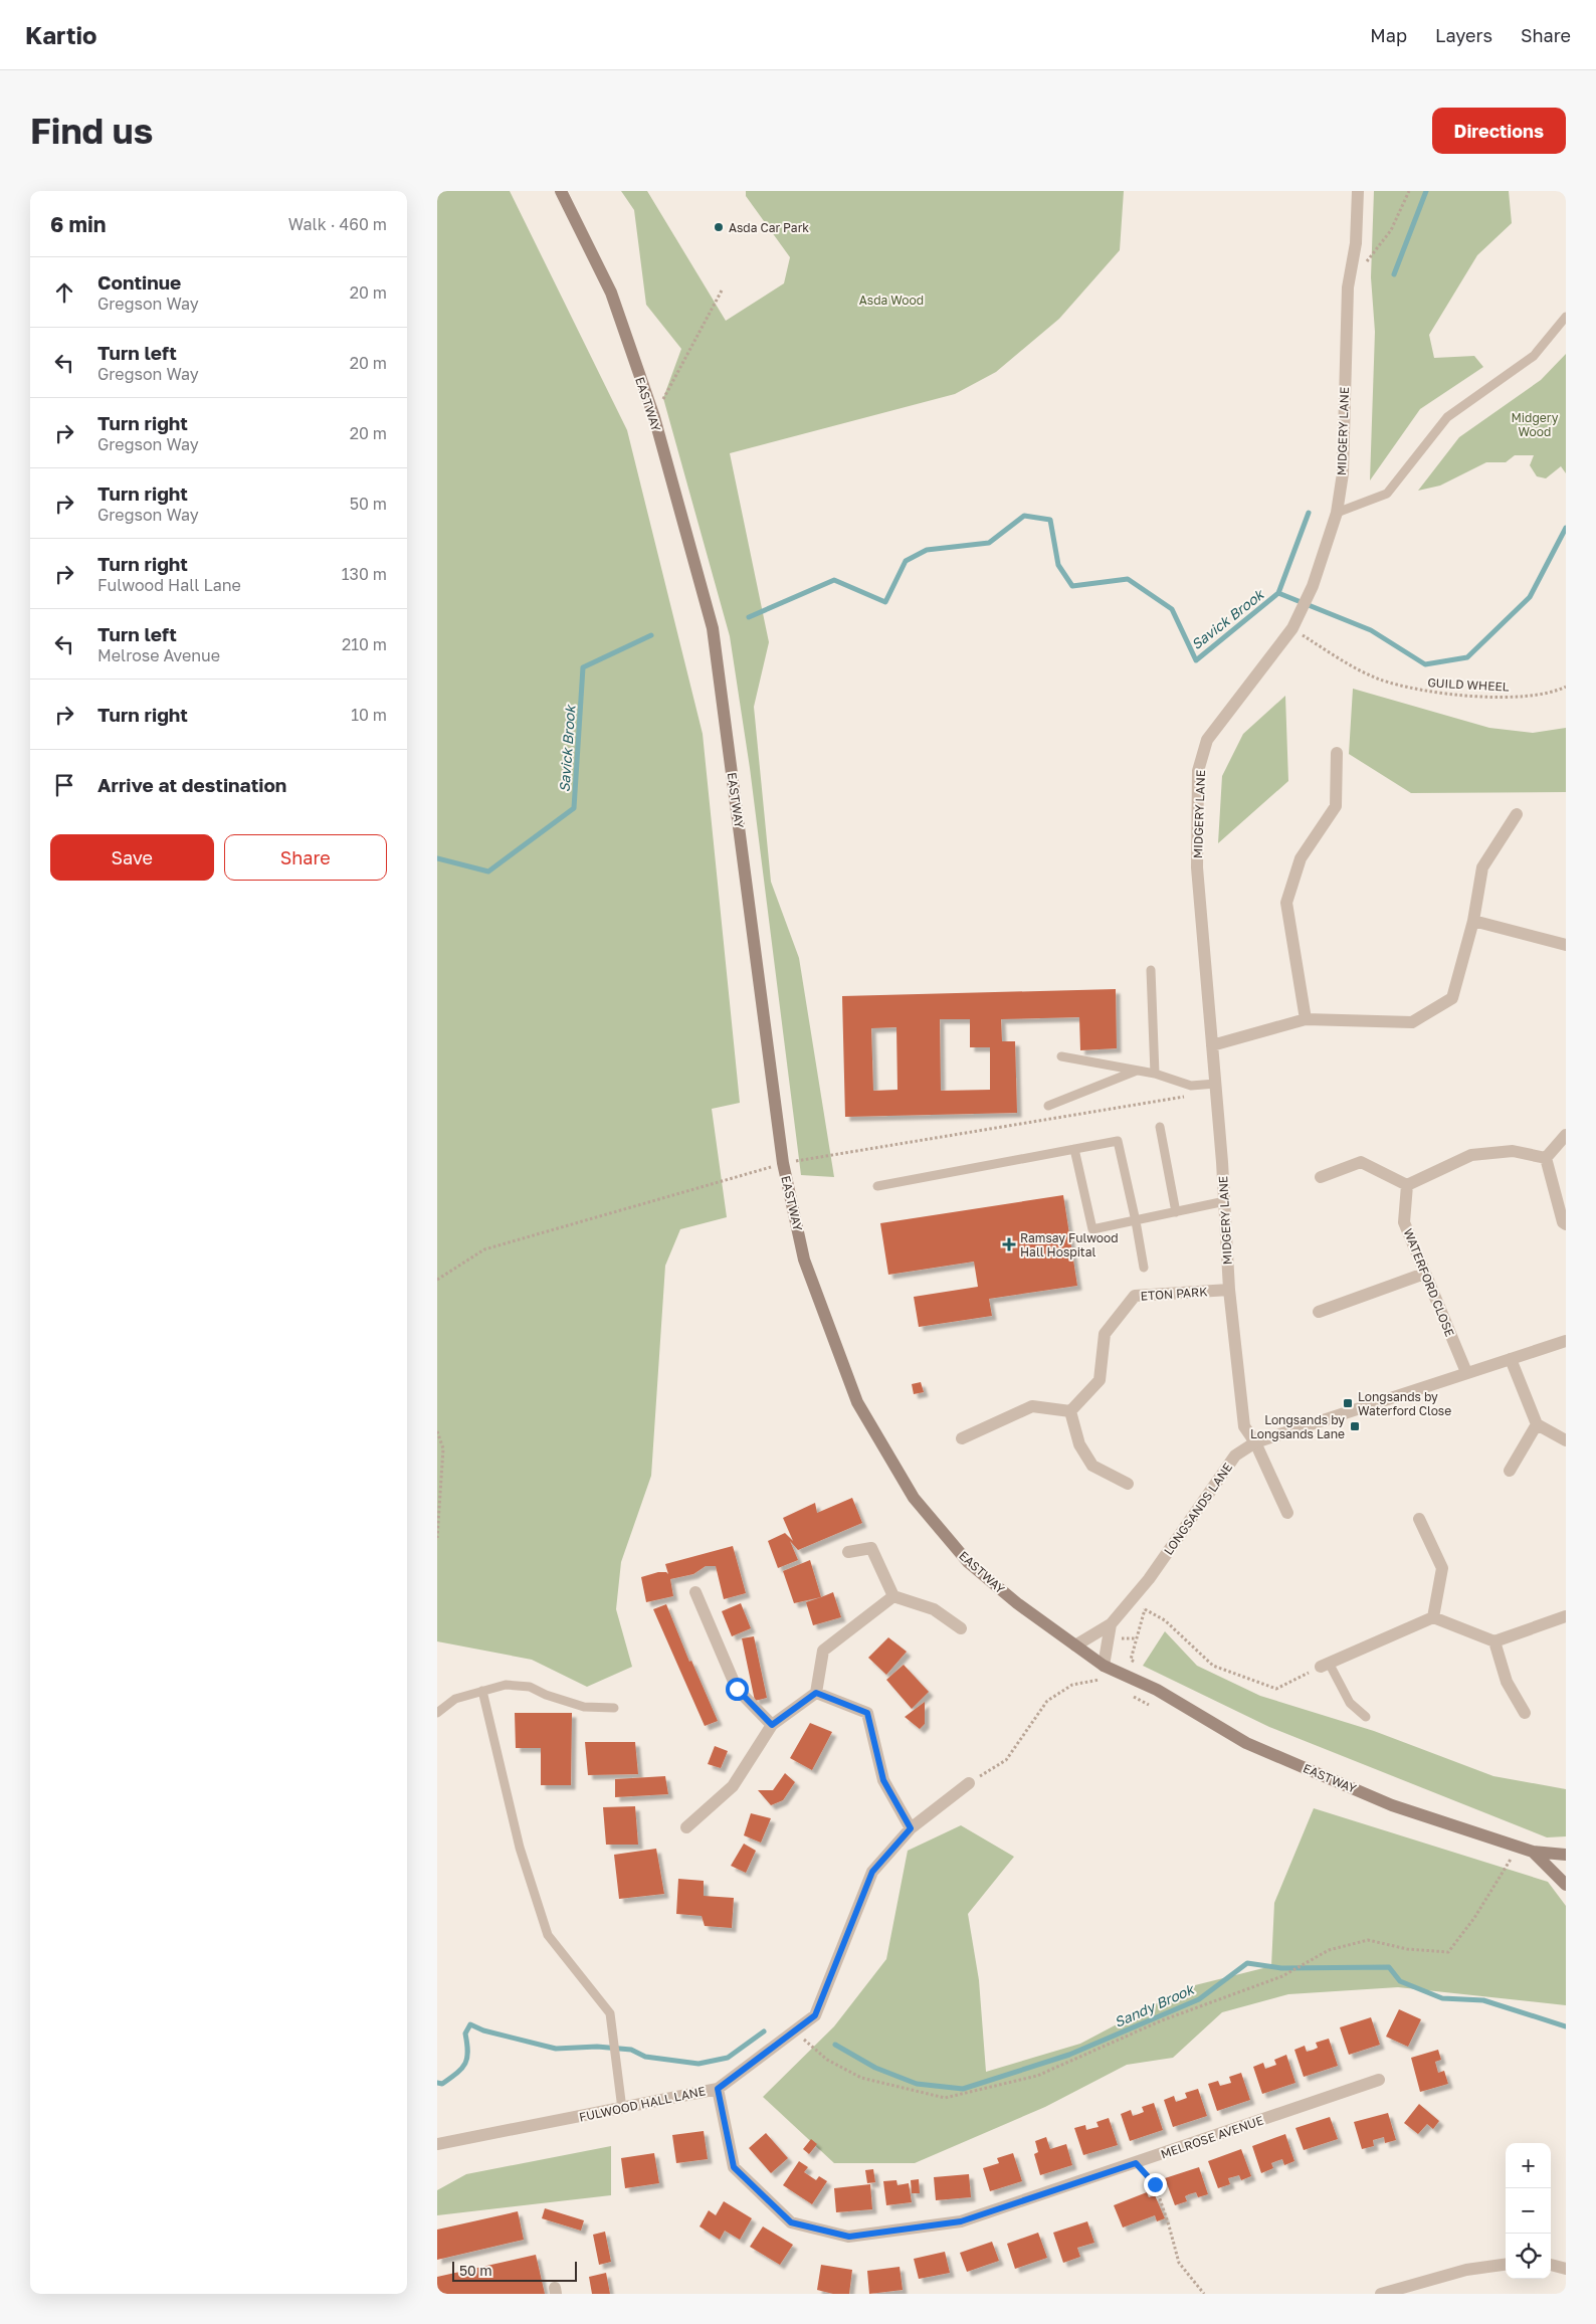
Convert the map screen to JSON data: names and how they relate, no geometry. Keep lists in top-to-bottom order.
{
  "streets": {
    "main road": ["EASTWAY"],
    "street": [
      "MIDGERY LANE",
      "WATERFORD CLOSE",
      "ETON PARK",
      "LONGSANDS LANE",
      "FULWOOD HALL LANE",
      "MELROSE AVENUE"
    ],
    "path": ["GUILD WHEEL"]
  },
  "crossings": [
    ["EASTWAY", "LONGSANDS LANE"],
    ["MIDGERY LANE", "GUILD WHEEL"],
    ["MIDGERY LANE", "ETON PARK"],
    ["MIDGERY LANE", "LONGSANDS LANE"],
    ["WATERFORD CLOSE", "LONGSANDS LANE"],
    ["FULWOOD HALL LANE", "MELROSE AVENUE"]
  ],
  "water": ["Savick Brook", "Sandy Brook"],
  "parks": ["Asda Wood", "Midgery Wood"],
  "places": {
    "other": ["Asda Car Park"],
    "health": ["Ramsay Fulwood Hall Hospital"],
    "transit": ["Longsands by Waterford Close", "Longsands by Longsands Lane"]
  },
  "scale_bar": "50 m",
  "page": {
    "header": "Kartio",
    "nav": ["Map", "Layers", "Share"],
    "buttons": [
      "Directions",
      ["Save", "Share"]
    ],
    "title": "Find us",
    "heading": ["6 min", "Walk · 460 m"],
    "list": [
      ["Continue", "Gregson Way", "20 m"],
      ["Turn left", "Gregson Way", "20 m"],
      ["Turn right", "Gregson Way", "20 m"],
      ["Turn right", "Gregson Way", "50 m"],
      ["Turn right", "Fulwood Hall Lane", "130 m"],
      ["Turn left", "Melrose Avenue", "210 m"],
      ["Turn right", "10 m"],
      "Arrive at destination"
    ],
    "map_buttons": ["+", "−"],
    "scale": "50 m"
  }
}
